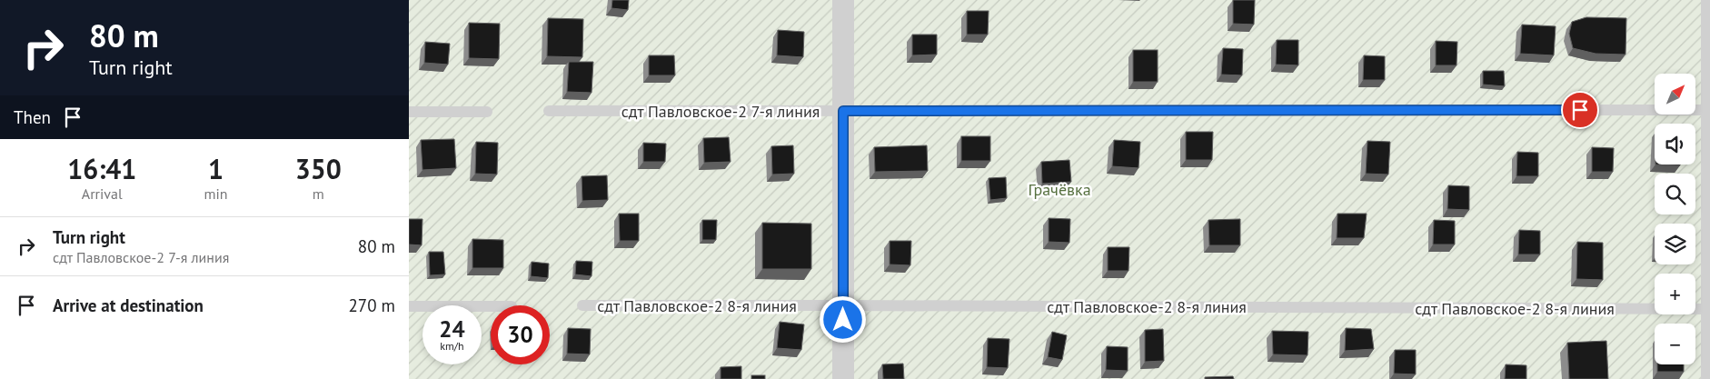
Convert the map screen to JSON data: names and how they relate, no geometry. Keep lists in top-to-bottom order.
{
  "streets": {
    "lane": ["сдт Павловское-2 7-я линия", "сдт Павловское-2 8-я линия"]
  },
  "parks": ["Грачёвка"],
  "north": "top right",
  "page": {
    "turn": ["80 m", "Turn right"],
    "map_buttons": ["+", "−"],
    "then": "Then",
    "eta": [
      "16:41",
      "Arrival",
      "1",
      "min",
      "350",
      "m"
    ],
    "list": [
      {
        "name": "Turn right",
        "note": "сдт Павловское-2 7-я линия",
        "value": "80 m"
      },
      {
        "name": "Arrive at destination",
        "value": "270 m"
      }
    ],
    "speed": "24 km/h",
    "limit": "30"
  }
}
